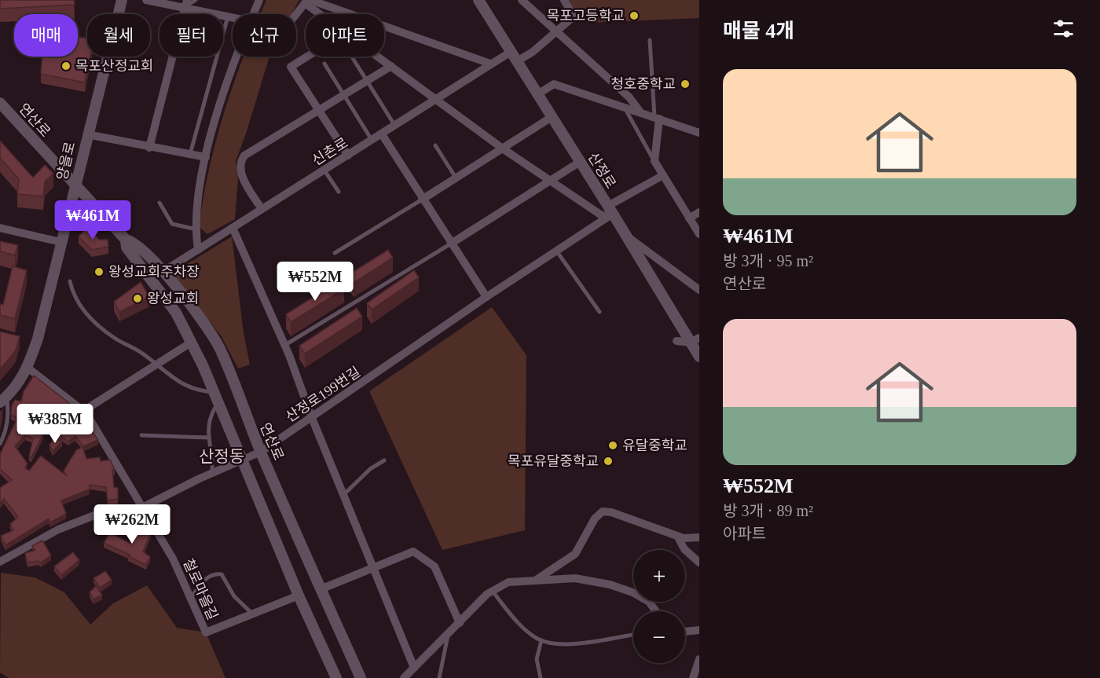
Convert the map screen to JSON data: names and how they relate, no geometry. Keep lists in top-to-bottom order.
{
  "streets": {
    "street": [
      "연산로",
      "신촌로",
      "양을로",
      "산정로",
      "산정로199번길",
      "철로마을길"
    ]
  },
  "crossings": [
    ["연산로", "신촌로"],
    ["연산로", "양을로"],
    ["연산로", "산정로199번길"],
    ["연산로", "철로마을길"],
    ["신촌로", "산정로"],
    ["양을로", "철로마을길"],
    ["산정로", "산정로199번길"],
    ["산정로199번길", "철로마을길"]
  ],
  "districts": ["산정동"],
  "places": [
    "목포고등학교",
    "목포산정교회",
    "청호중학교",
    "왕성교회주차장",
    "왕성교회",
    "유달중학교",
    "목포유달중학교"
  ],
  "page": {
    "heading": "매물 4개",
    "chip": [
      "매매",
      "월세",
      "필터",
      "신규",
      "아파트"
    ],
    "list": [
      {
        "name": "₩461M",
        "note": "방 3개 · 95 m² · 연산로"
      },
      {
        "name": "₩552M",
        "note": "방 3개 · 89 m² · 아파트"
      }
    ],
    "price": [
      "₩461M",
      "₩552M",
      "₩385M",
      "₩262M"
    ],
    "map_buttons": ["+", "−"]
  }
}
